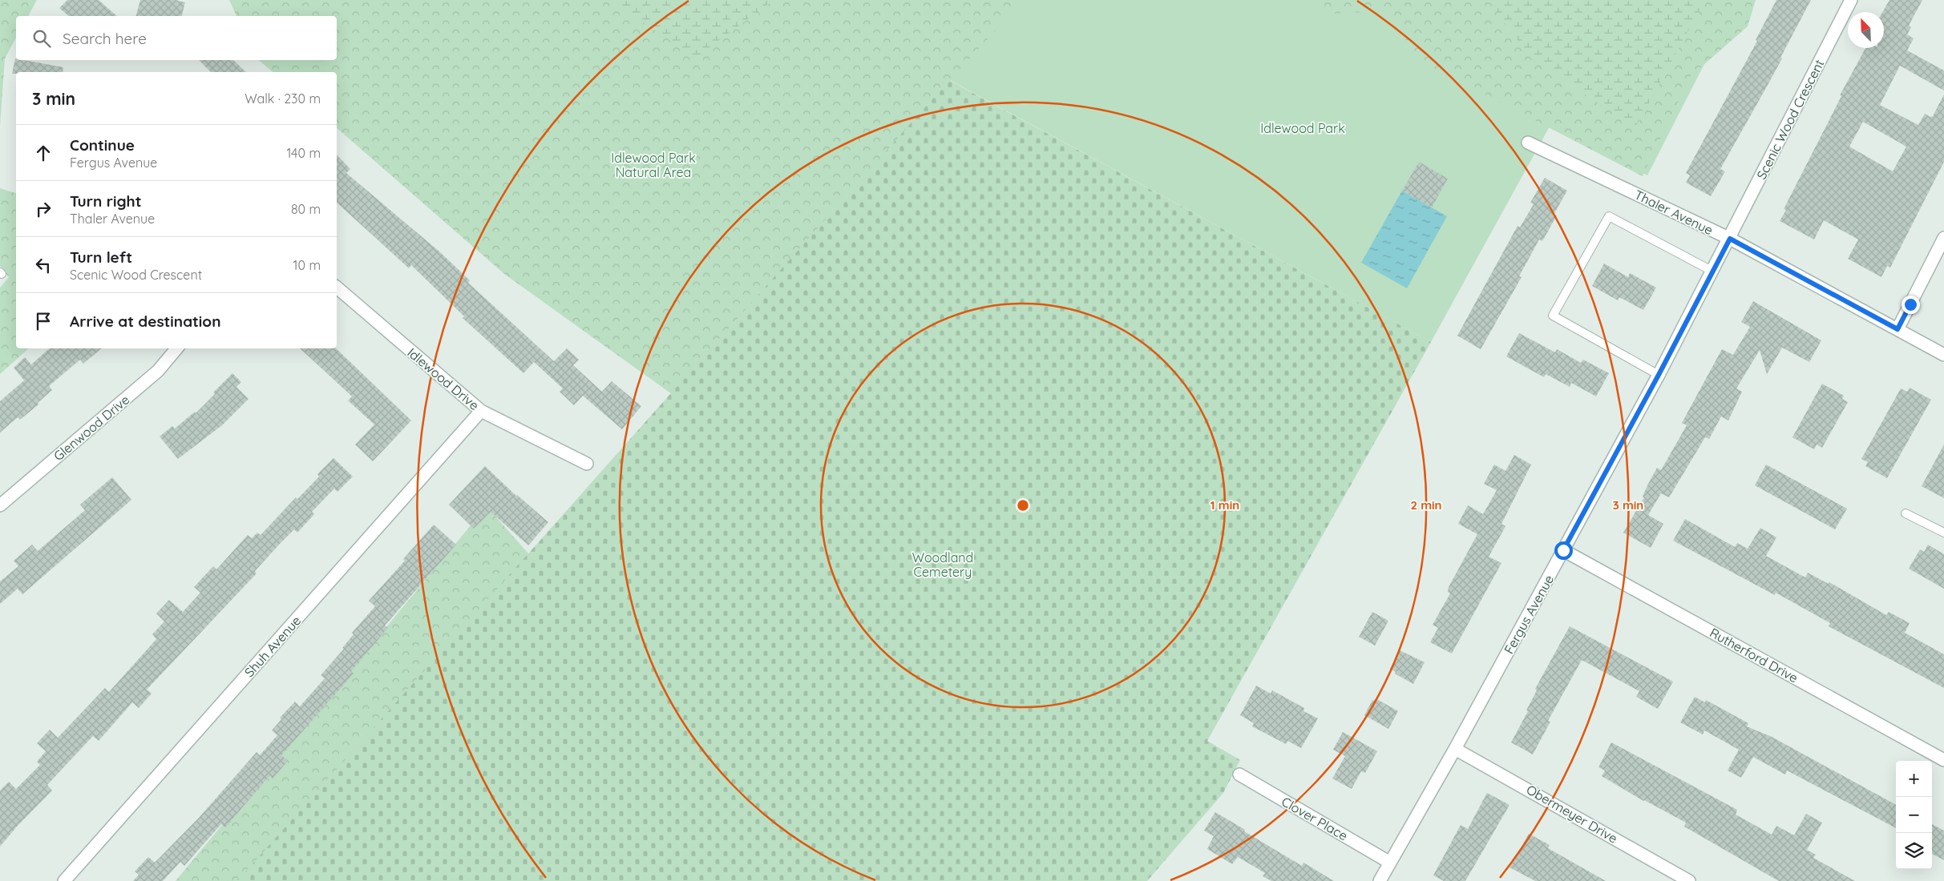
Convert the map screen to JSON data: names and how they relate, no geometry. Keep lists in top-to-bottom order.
{
  "streets": {
    "street": [
      "Scenic Wood Crescent",
      "Thaler Avenue",
      "Idlewood Drive",
      "Glenwood Drive",
      "Fergus Avenue",
      "Shuh Avenue",
      "Rutherford Drive",
      "Obermeyer Drive",
      "Clover Place"
    ]
  },
  "crossings": [
    ["Scenic Wood Crescent", "Thaler Avenue"],
    ["Scenic Wood Crescent", "Fergus Avenue"],
    ["Thaler Avenue", "Fergus Avenue"],
    ["Idlewood Drive", "Shuh Avenue"],
    ["Fergus Avenue", "Rutherford Drive"],
    ["Fergus Avenue", "Obermeyer Drive"],
    ["Fergus Avenue", "Clover Place"]
  ],
  "parks": ["Idlewood Park", "Idlewood Park Natural Area", "Woodland Cemetery"],
  "north": "top left",
  "page": {
    "search": "Search here",
    "heading": ["3 min", "Walk · 230 m"],
    "list": [
      ["Continue", "Fergus Avenue", "140 m"],
      ["Turn right", "Thaler Avenue", "80 m"],
      ["Turn left", "Scenic Wood Crescent", "10 m"],
      "Arrive at destination"
    ],
    "map_buttons": ["+", "−"]
  },
  "rings": ["1 min", "2 min", "3 min"]
}
